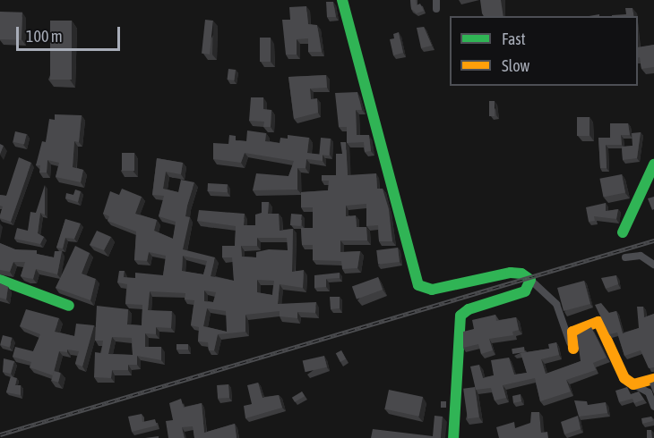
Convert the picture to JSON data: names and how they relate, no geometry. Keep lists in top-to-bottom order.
{
  "legend": ["Fast", "Slow"],
  "scale_bar": "100 m"
}
